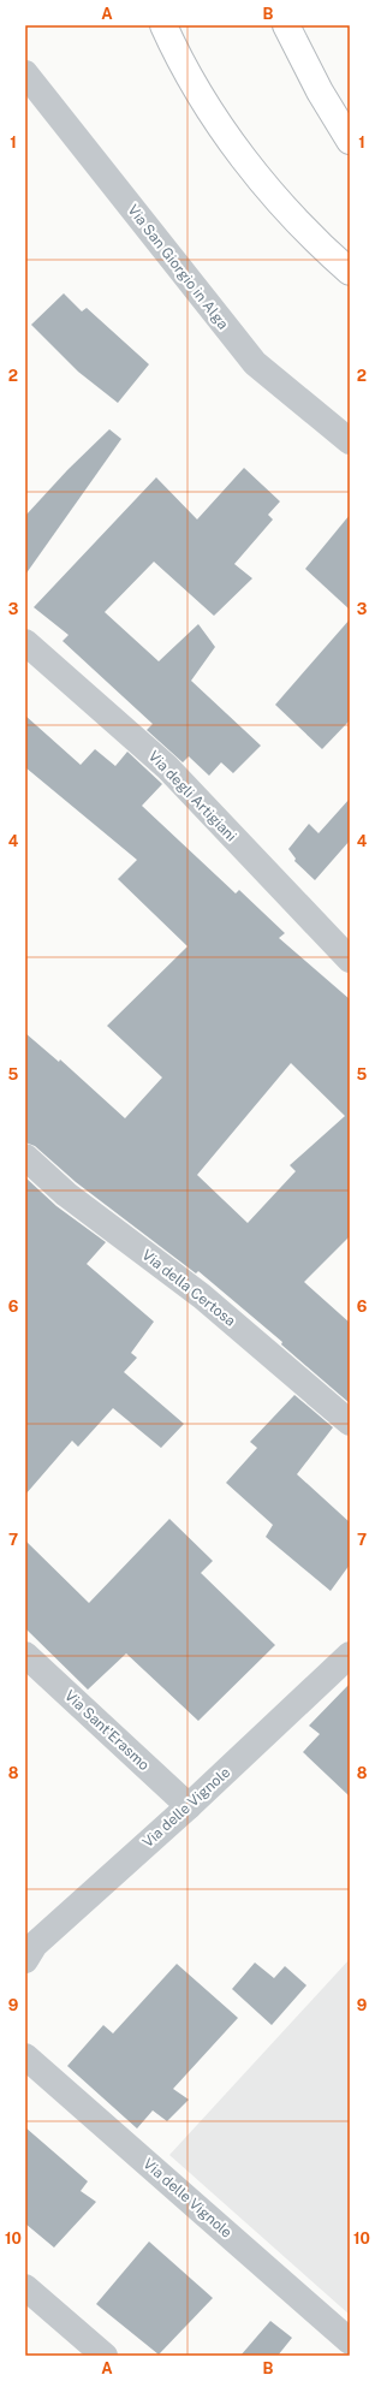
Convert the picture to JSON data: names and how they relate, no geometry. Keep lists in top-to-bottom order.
{
  "streets": {
    "street": [
      "Via San Giorgio in Alga",
      "Via degli Artigiani",
      "Via della Certosa",
      "Via Sant'Erasmo",
      "Via delle Vignole"
    ]
  },
  "crossings": [
    ["Via Sant'Erasmo", "Via delle Vignole"]
  ],
  "grid": {
    "columns": ["A", "B"],
    "rows": [
      "1",
      "2",
      "3",
      "4",
      "5",
      "6",
      "7",
      "8",
      "9",
      "10"
    ]
  }
}
